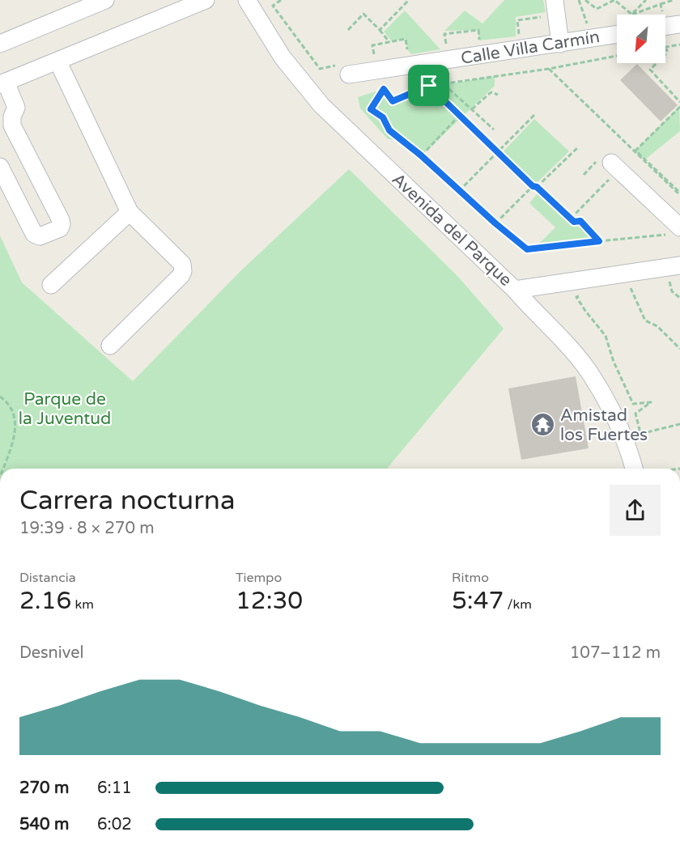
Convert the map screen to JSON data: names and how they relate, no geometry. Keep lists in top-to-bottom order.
{
  "streets": {
    "street": ["Calle Villa Carmín", "Avenida del Parque"]
  },
  "parks": ["Parque de la Juventud"],
  "places": {
    "temple": ["Amistad los Fuertes"]
  },
  "north": "bottom left",
  "page": {
    "heading": ["Carrera nocturna", "19:39 · 8 × 270 m"],
    "stats": [
      ["Distancia", "2.16 km"],
      ["Tiempo", "12:30"],
      ["Ritmo", "5:47 /km"]
    ],
    "chart": ["Desnivel", "107–112 m"],
    "list": [
      {
        "name": "270 m",
        "note": "6:11"
      },
      {
        "name": "540 m",
        "note": "6:02"
      }
    ]
  }
}
